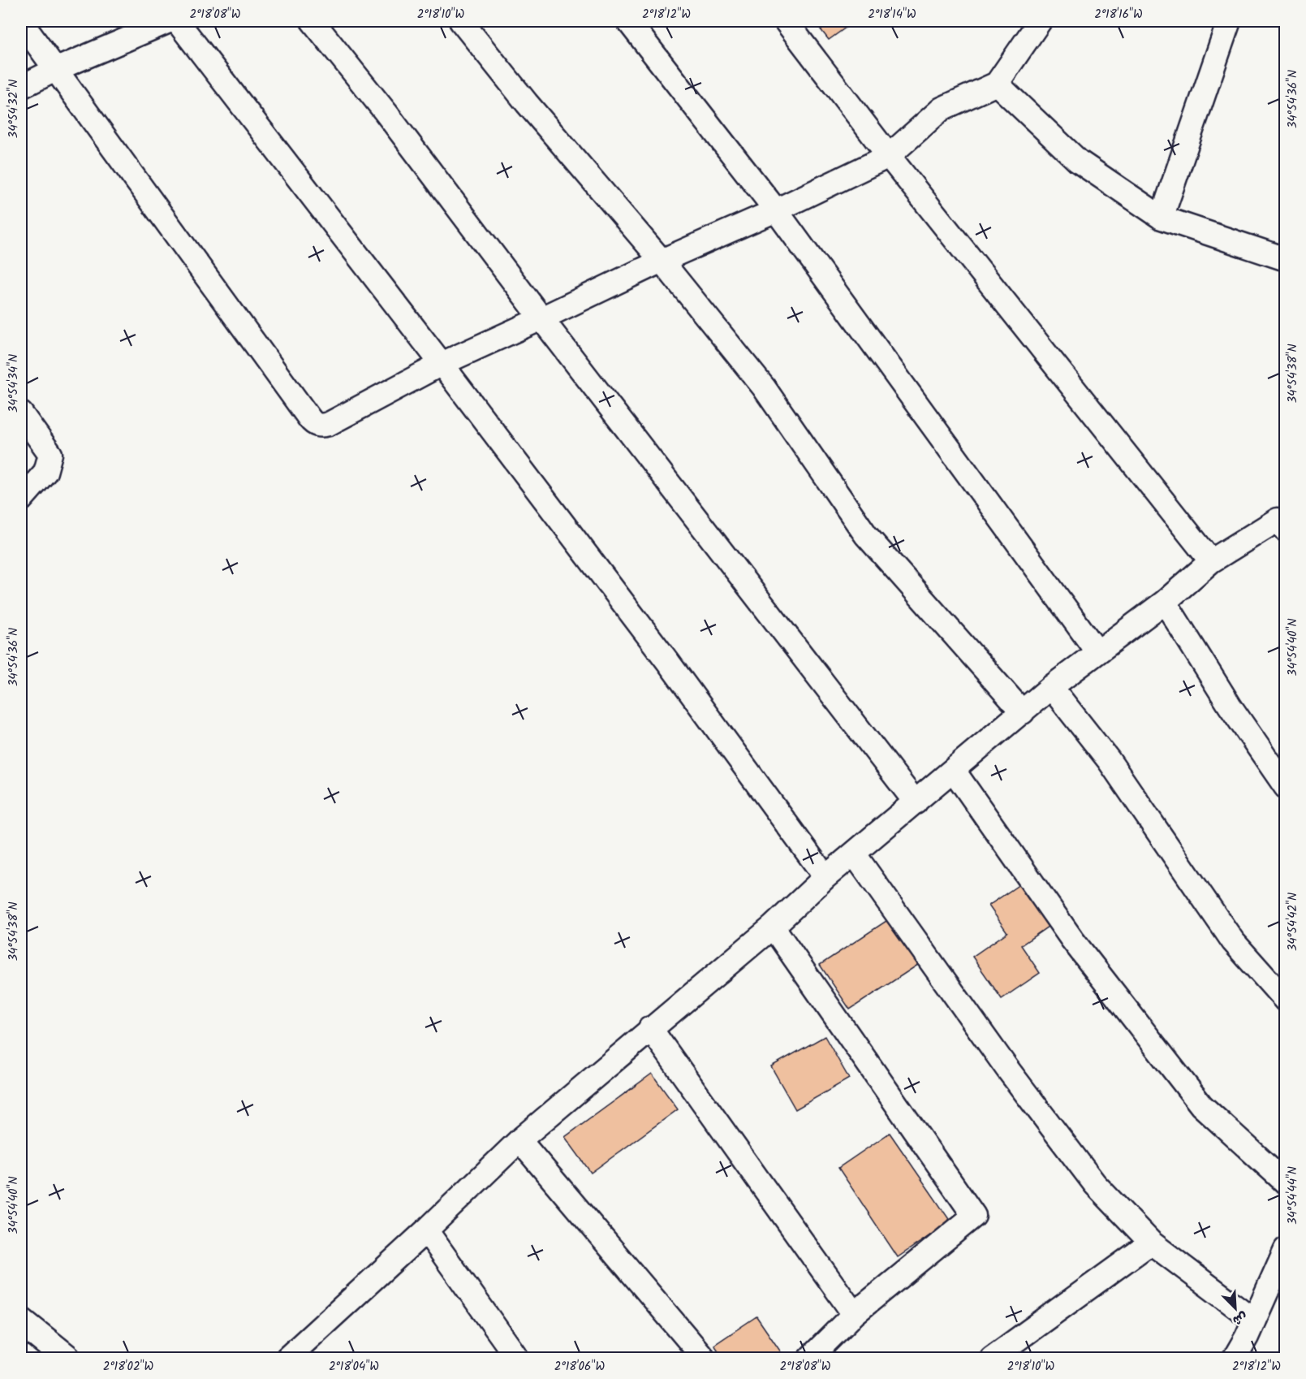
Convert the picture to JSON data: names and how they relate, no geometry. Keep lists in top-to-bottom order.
{
  "north": "bottom right",
  "coordinates": [
    "2°18'08\"W",
    "2°18'10\"W",
    "2°18'12\"W",
    "2°18'14\"W",
    "2°18'16\"W",
    "34°54'36\"N",
    "34°54'32\"N",
    "34°54'38\"N",
    "34°54'34\"N",
    "34°54'40\"N",
    "34°54'42\"N",
    "34°54'44\"N",
    "2°18'02\"W",
    "2°18'04\"W",
    "2°18'06\"W"
  ]
}
